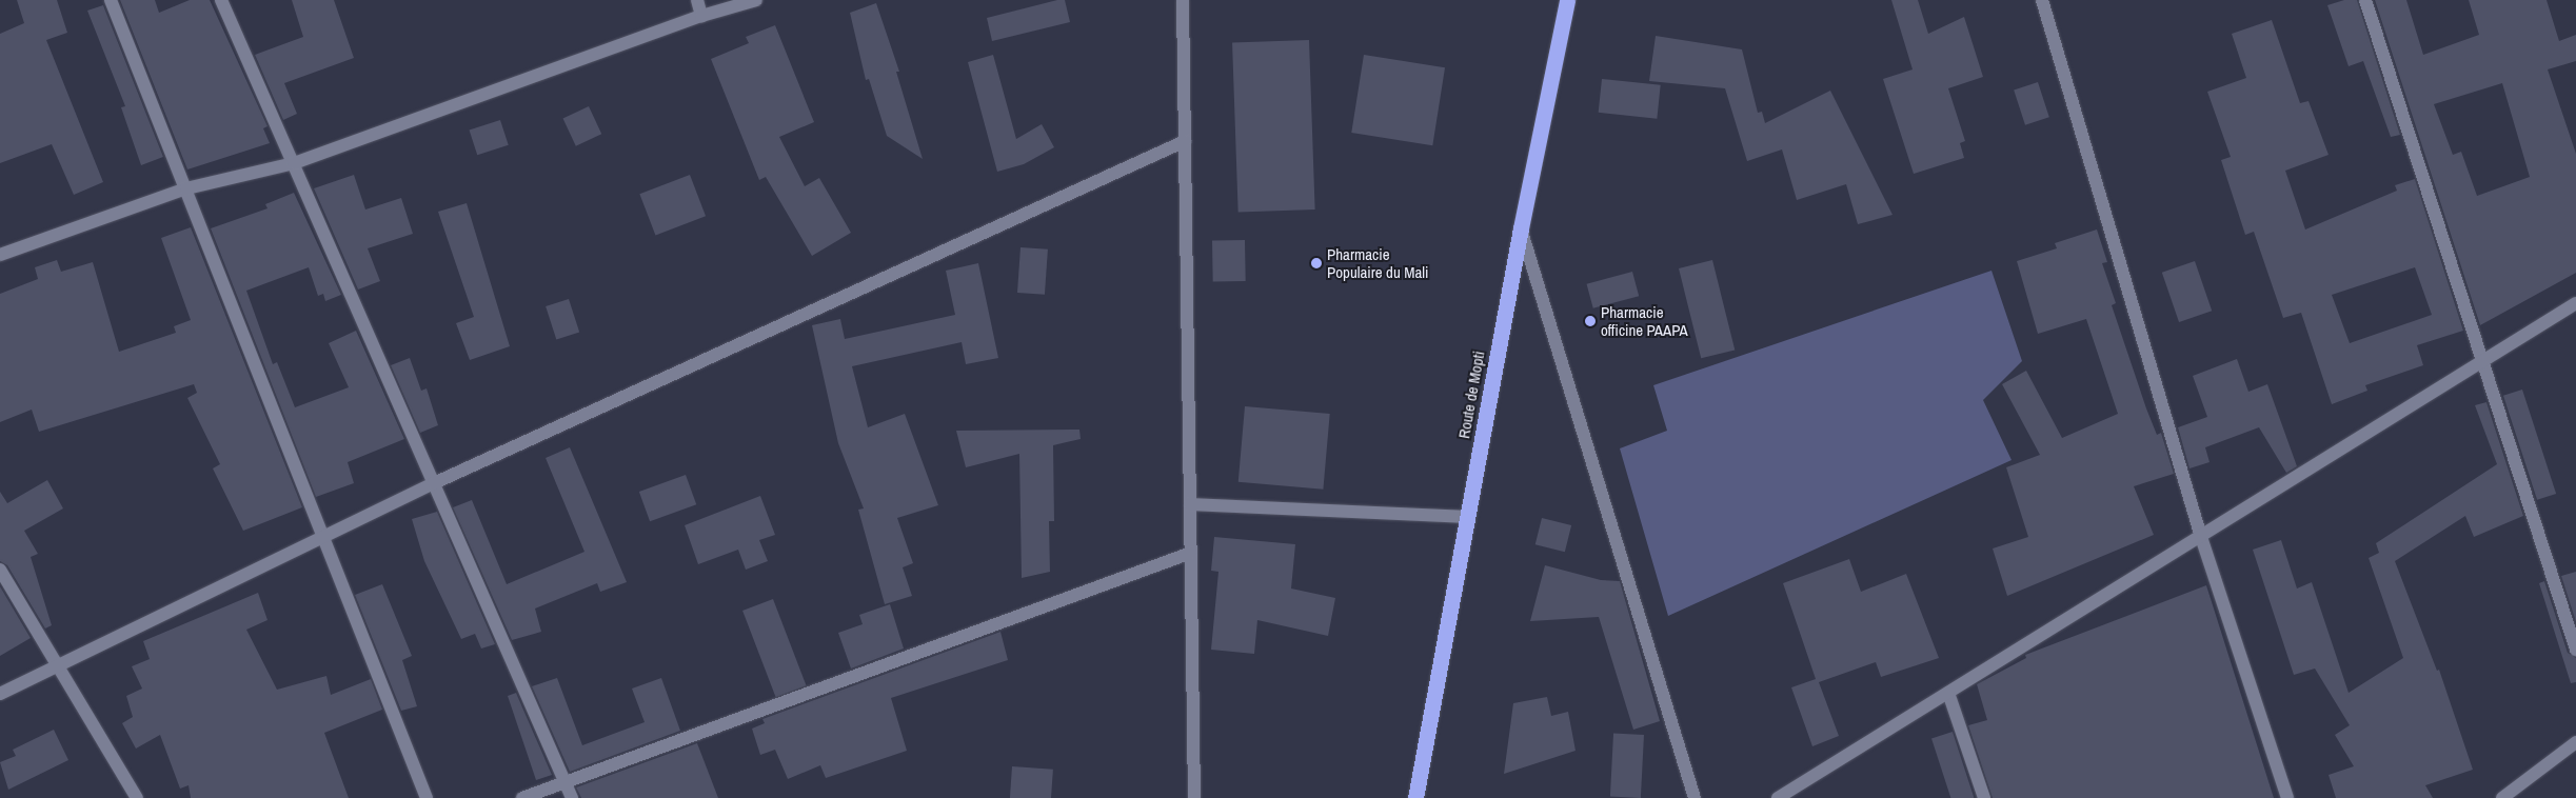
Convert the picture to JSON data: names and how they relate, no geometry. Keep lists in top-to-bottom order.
{
  "streets": {
    "highway": ["Route de Mopti"]
  },
  "places": ["Pharmacie Populaire du Mali", "Pharmacie officine PAAPA"]
}
